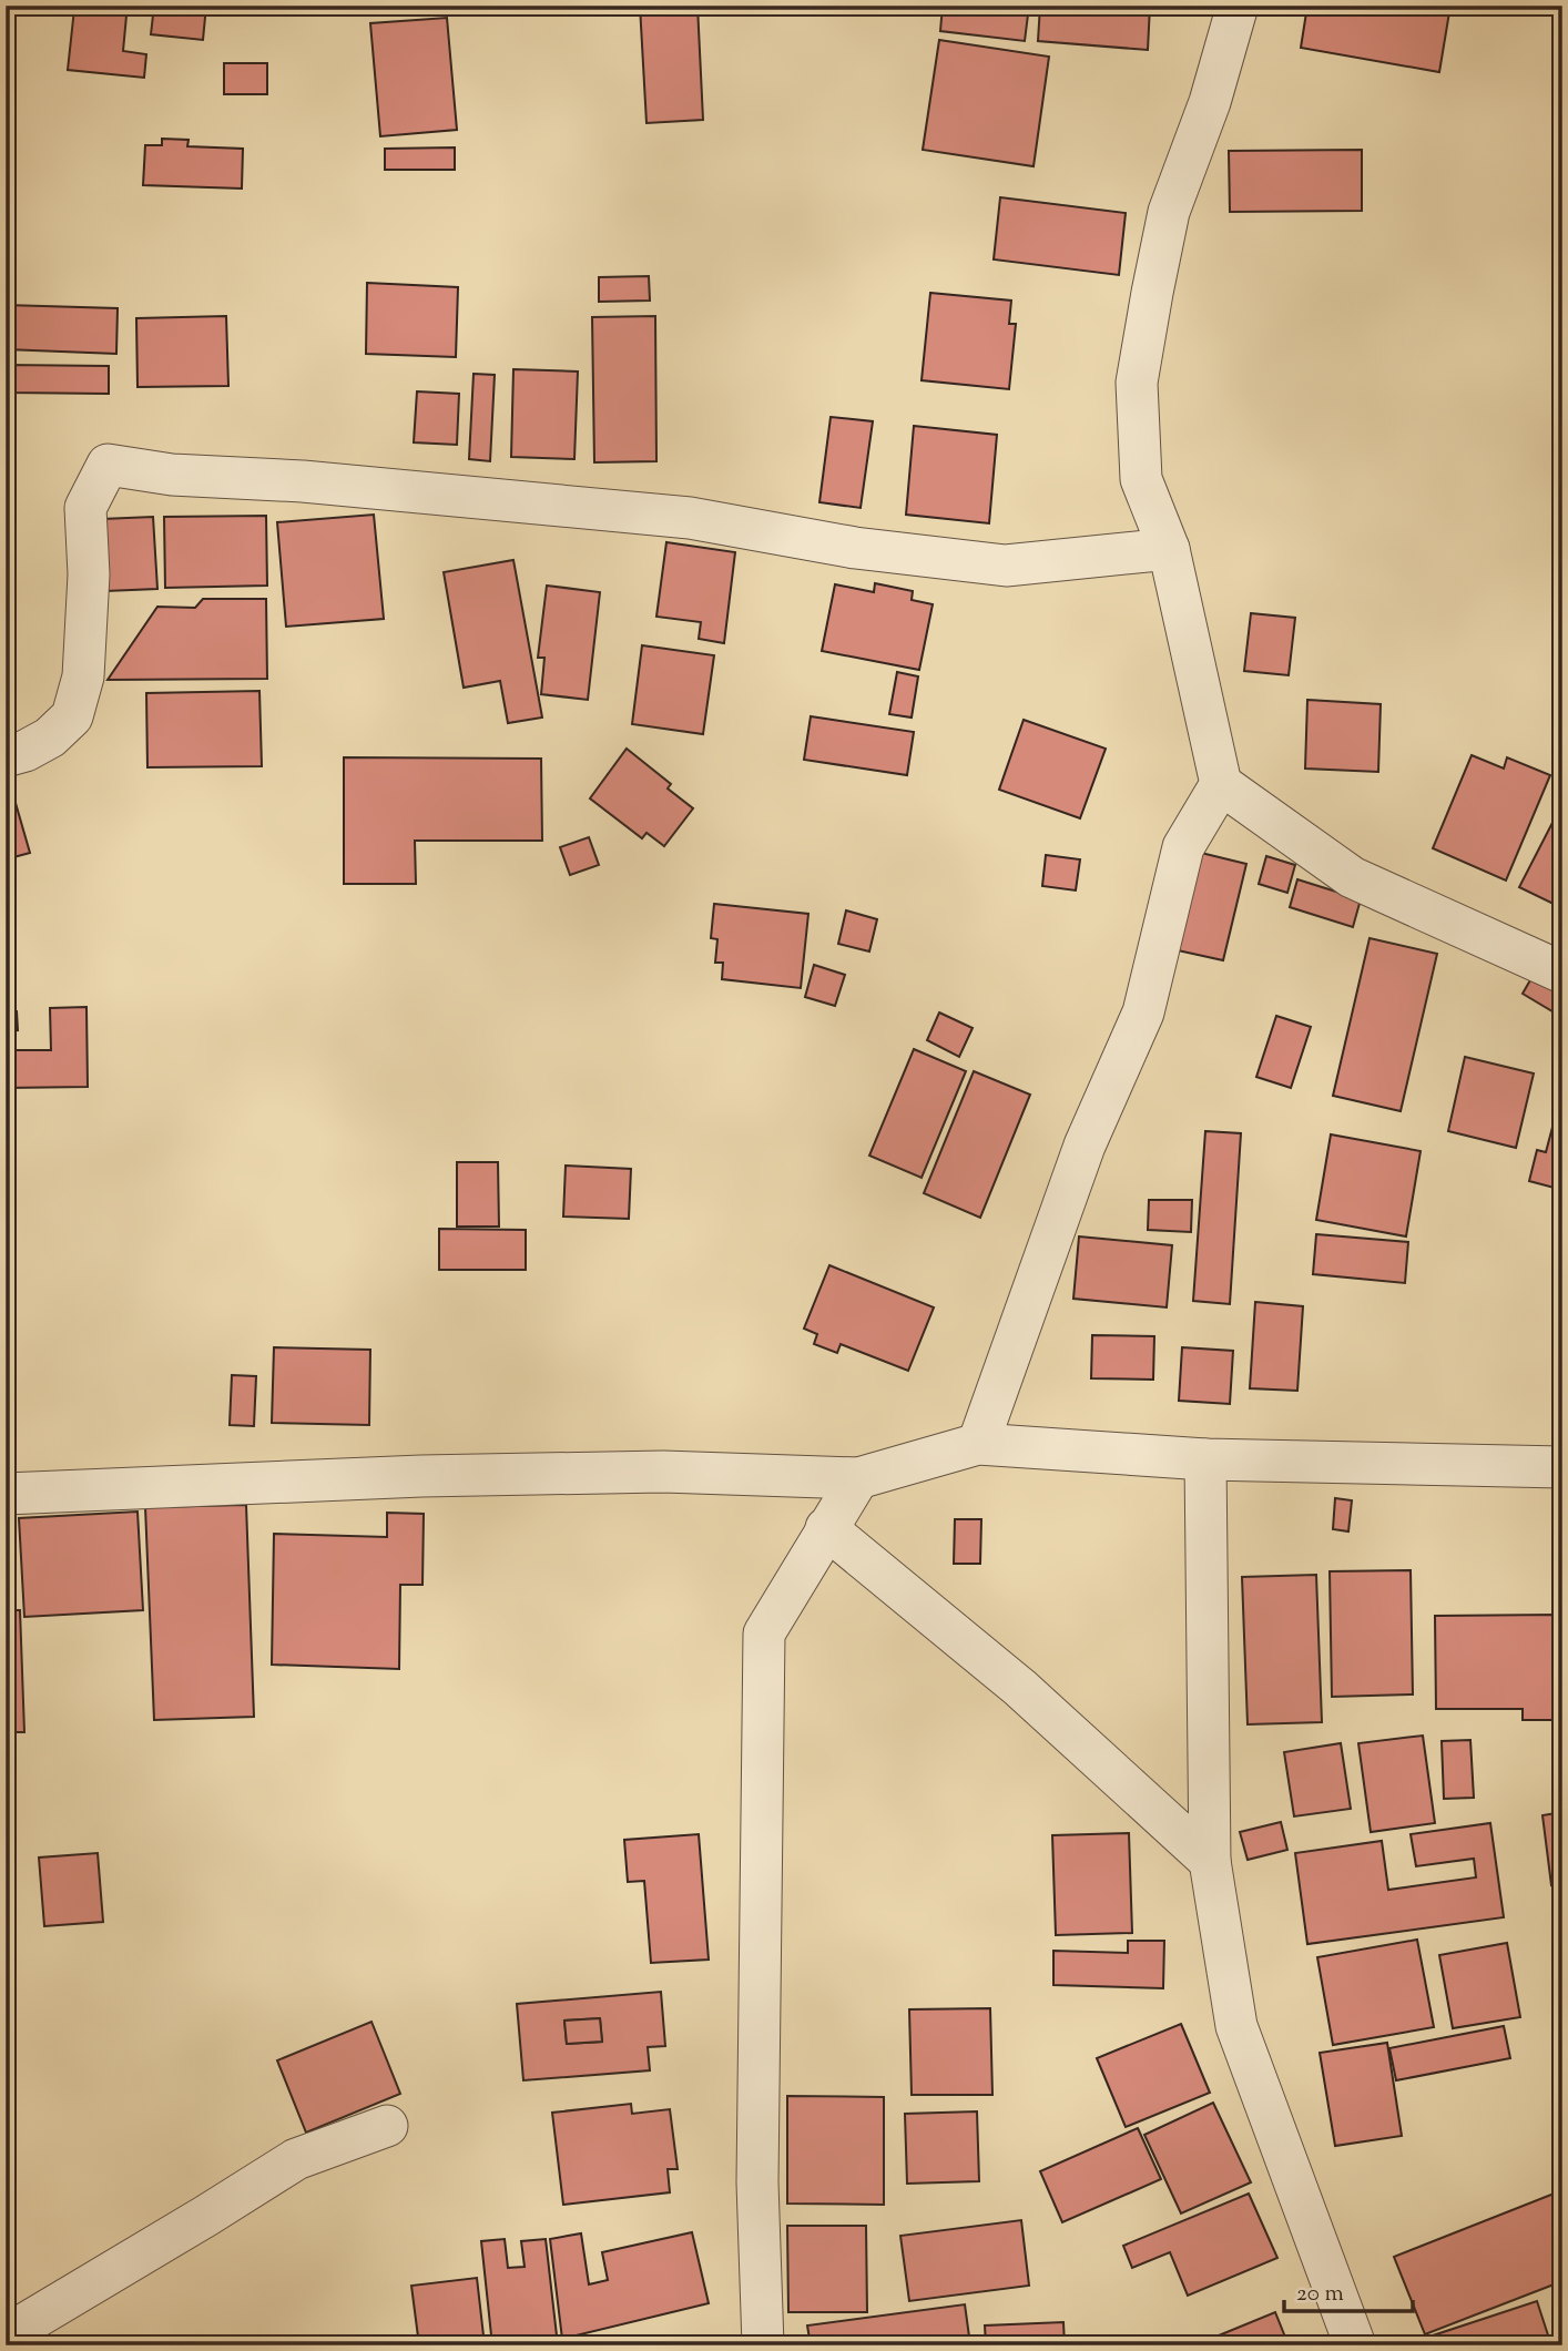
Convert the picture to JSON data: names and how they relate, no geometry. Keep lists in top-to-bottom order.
{
  "scale_bar": "20 m"
}
